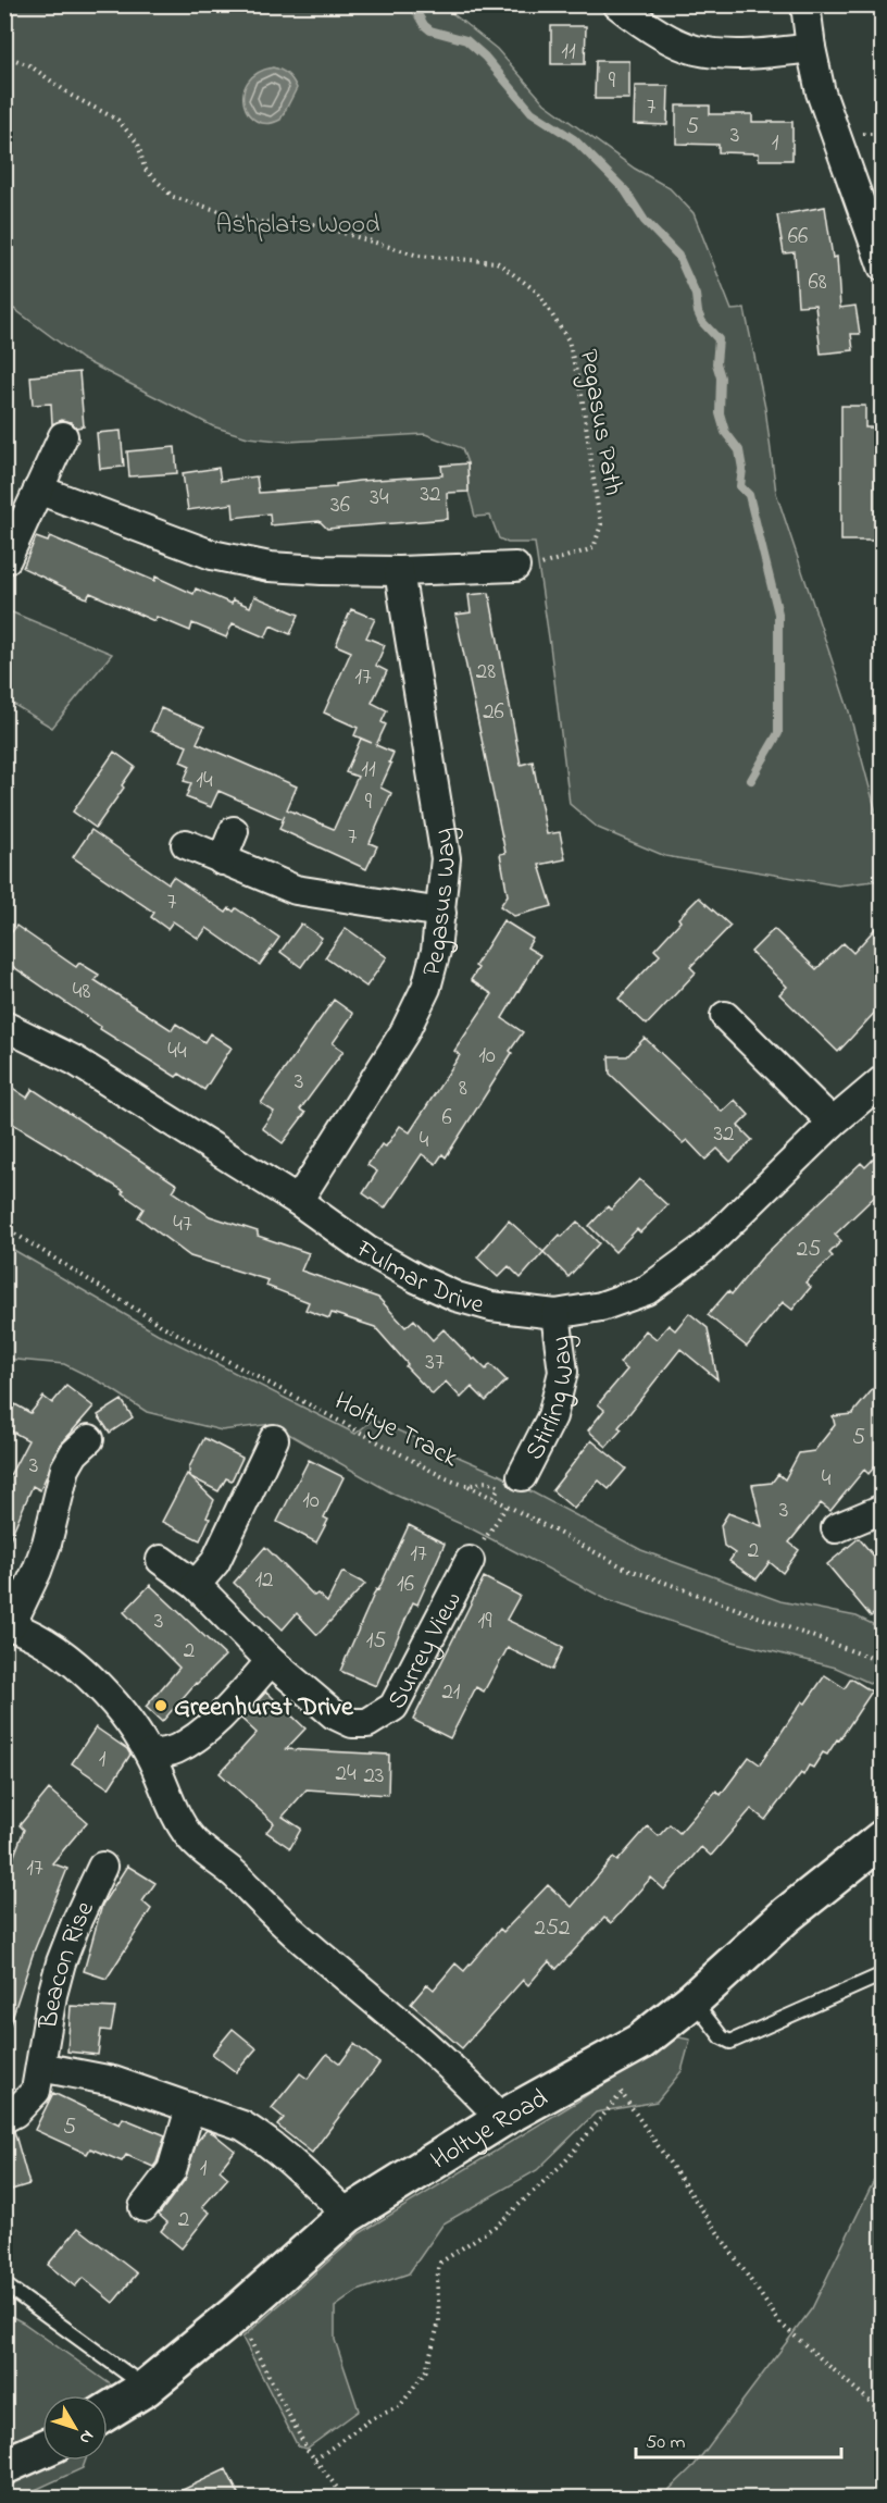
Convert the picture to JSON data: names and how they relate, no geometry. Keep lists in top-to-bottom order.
{
  "streets": {
    "main road": ["Holtye Road"],
    "street": [
      "Pegasus Way",
      "Fulmar Drive",
      "Stirling Way",
      "Surrey View",
      "Beacon Rise"
    ],
    "path": ["Pegasus Path", "Holtye Track"]
  },
  "crossings": [
    ["Pegasus Way", "Fulmar Drive"],
    ["Fulmar Drive", "Stirling Way"],
    ["Beacon Rise", "Holtye Road"]
  ],
  "parks": ["Ashplats Wood"],
  "places": ["Greenhurst Drive"],
  "house_numbers": [
    "11",
    "9",
    "7",
    "5",
    "3",
    "1",
    "66",
    "68",
    "32",
    "34",
    "36",
    "28",
    "17",
    "26",
    "11",
    "14",
    "9",
    "7",
    "7",
    "48",
    "44",
    "10",
    "3",
    "8",
    "6",
    "32",
    "4",
    "47",
    "25",
    "37",
    "5",
    "3",
    "4",
    "10",
    "3",
    "2",
    "17",
    "12",
    "16",
    "3",
    "19",
    "15",
    "2",
    "21",
    "1",
    "24",
    "23",
    "17",
    "252",
    "5",
    "1",
    "2"
  ],
  "scale_bar": "50 m",
  "north": "bottom right"
}
